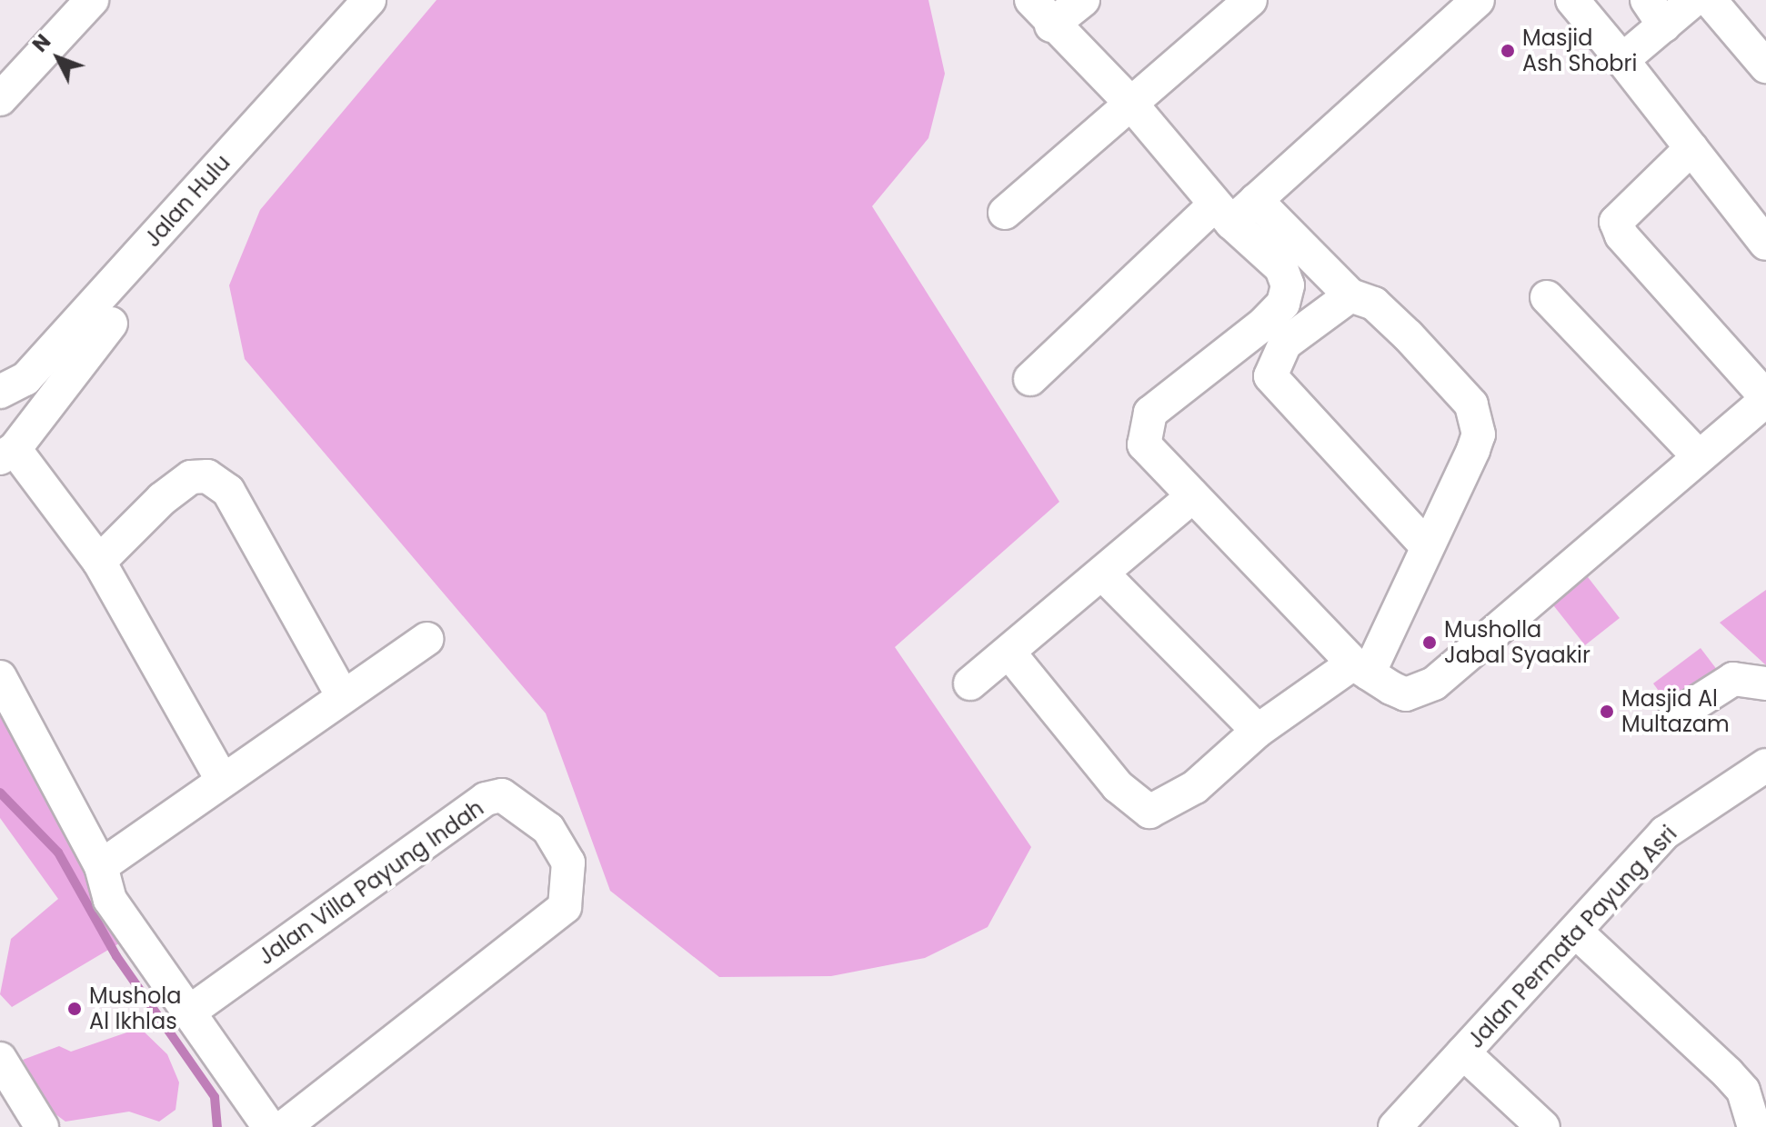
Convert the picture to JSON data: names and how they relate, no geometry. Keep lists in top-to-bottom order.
{
  "streets": {
    "street": ["Jalan Hulu", "Jalan Villa Payung Indah", "Jalan Permata Payung Asri"]
  },
  "places": [
    "Masjid Ash Shobri",
    "Musholla Jabal Syaakir",
    "Masjid Al Multazam",
    "Mushola Al Ikhlas"
  ],
  "north": "top left"
}
